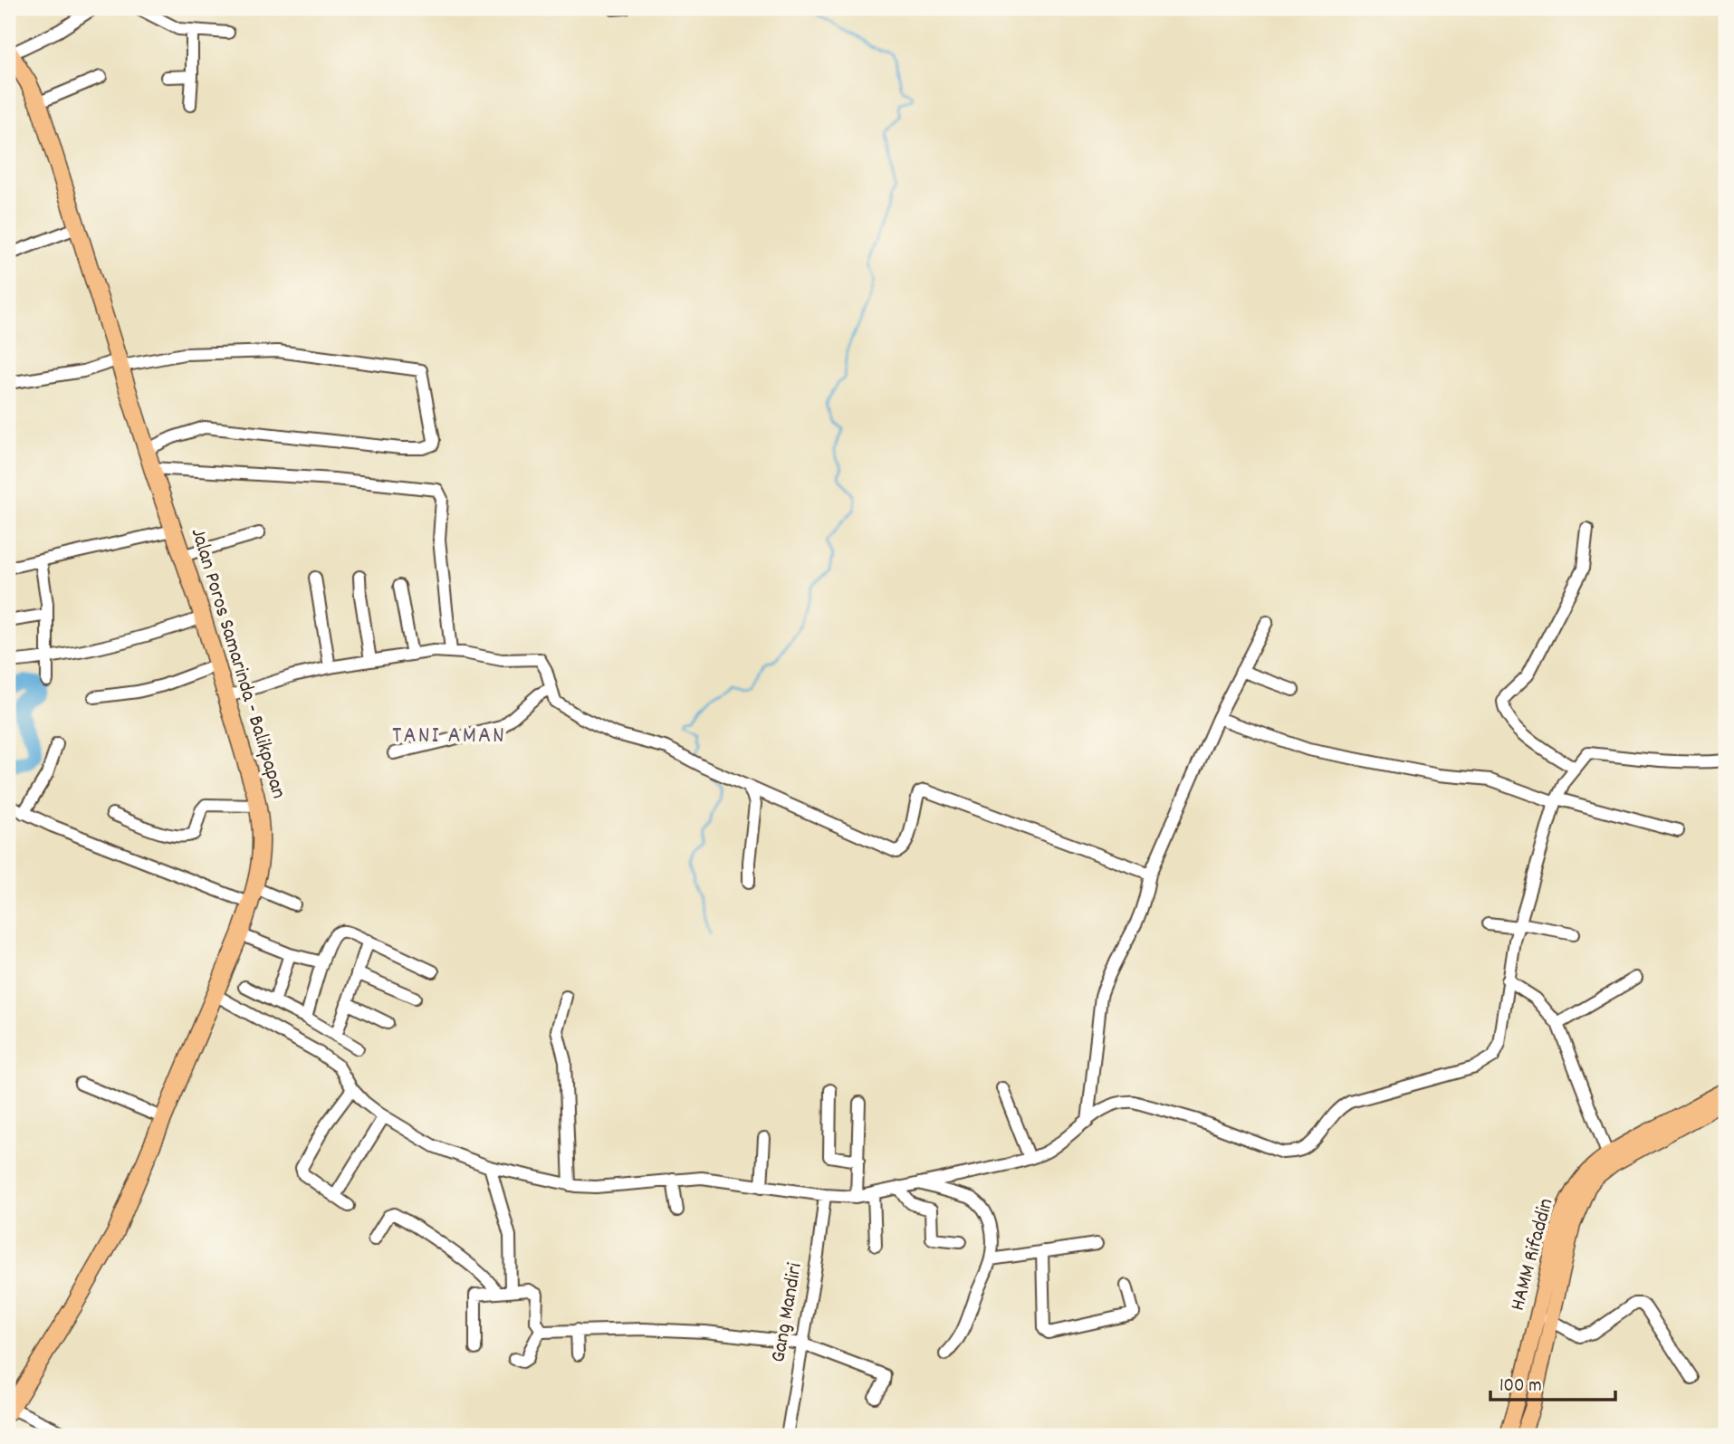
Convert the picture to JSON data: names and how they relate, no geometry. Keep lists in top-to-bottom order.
{
  "streets": {
    "highway": ["Jalan Poros Samarinda - Balikpapan"],
    "main road": ["HAMM Rifaddin"],
    "street": ["Gang Mandiri"]
  },
  "districts": ["TANI AMAN"],
  "scale_bar": "100 m"
}
